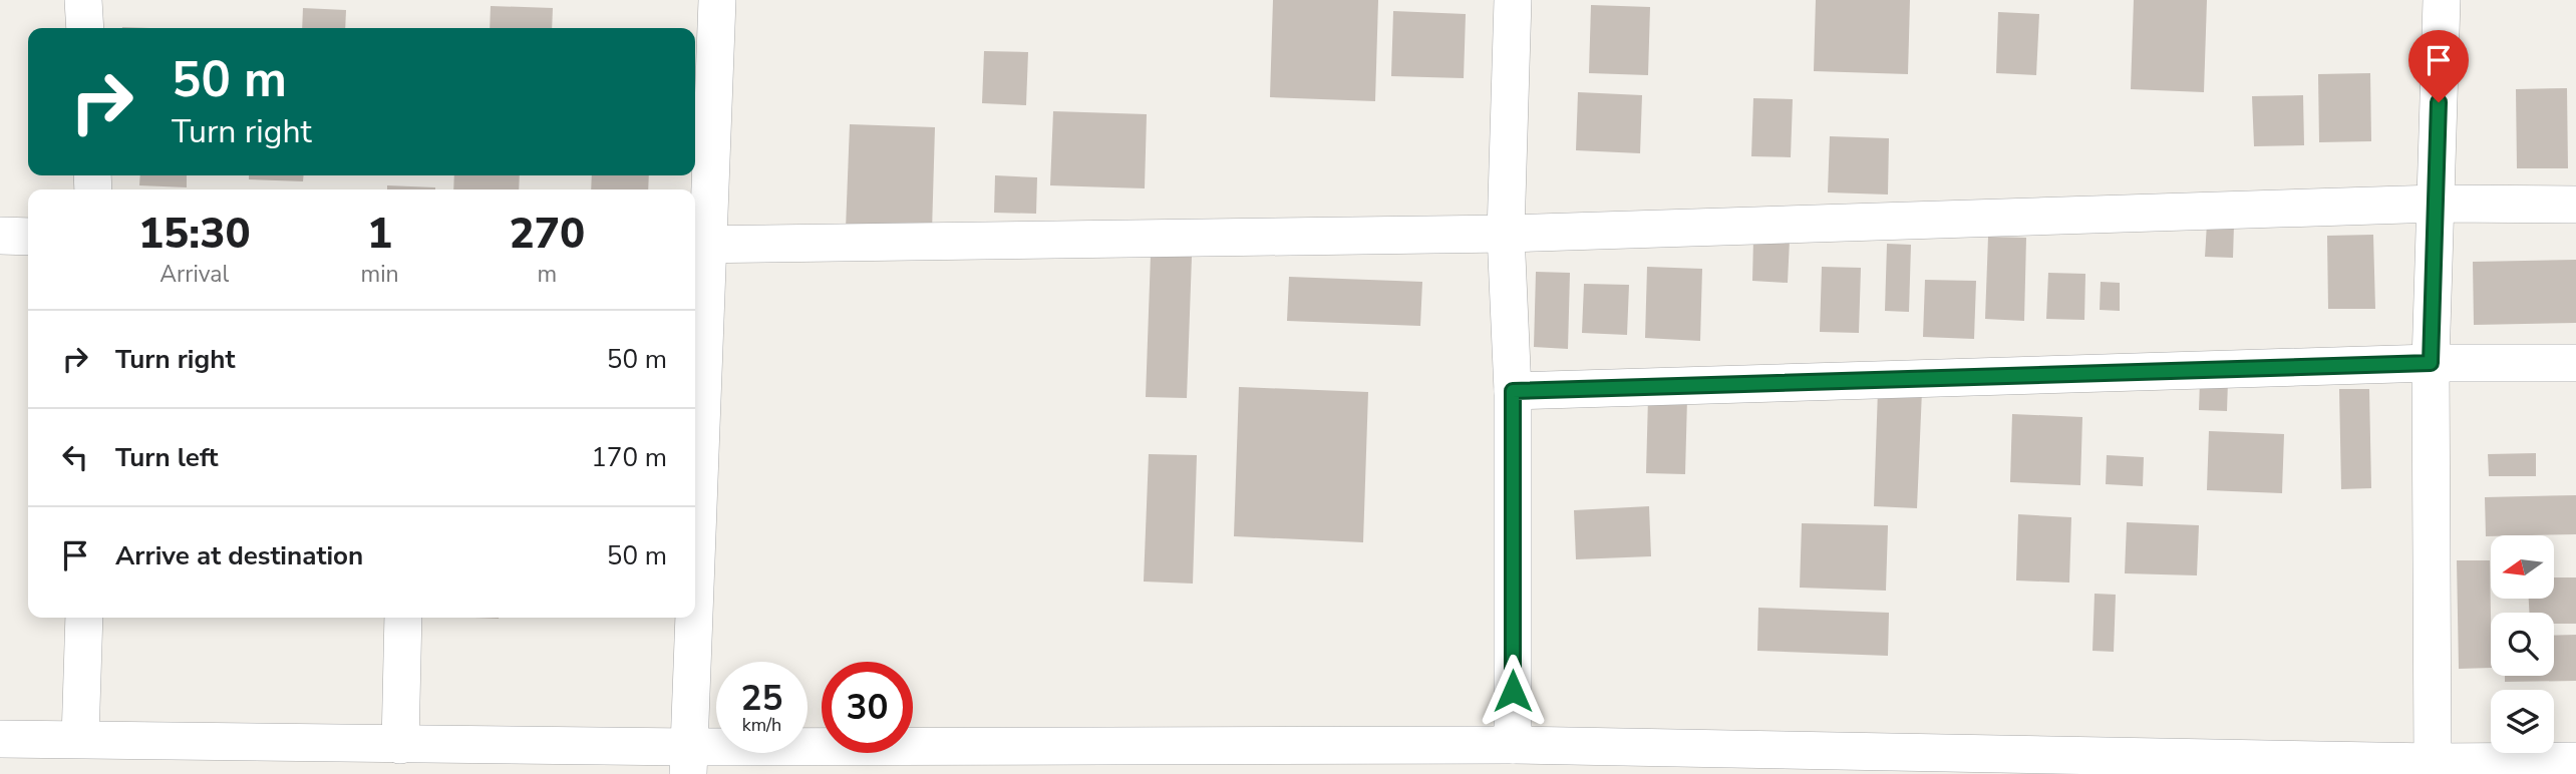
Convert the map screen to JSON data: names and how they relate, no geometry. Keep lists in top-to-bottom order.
{
  "north": "left",
  "page": {
    "turn": ["50 m", "Turn right"],
    "eta": [
      "15:30",
      "Arrival",
      "1",
      "min",
      "270",
      "m"
    ],
    "list": [
      {
        "name": "Turn right",
        "value": "50 m"
      },
      {
        "name": "Turn left",
        "value": "170 m"
      },
      {
        "name": "Arrive at destination",
        "value": "50 m"
      }
    ],
    "speed": "25 km/h",
    "limit": "30"
  }
}
